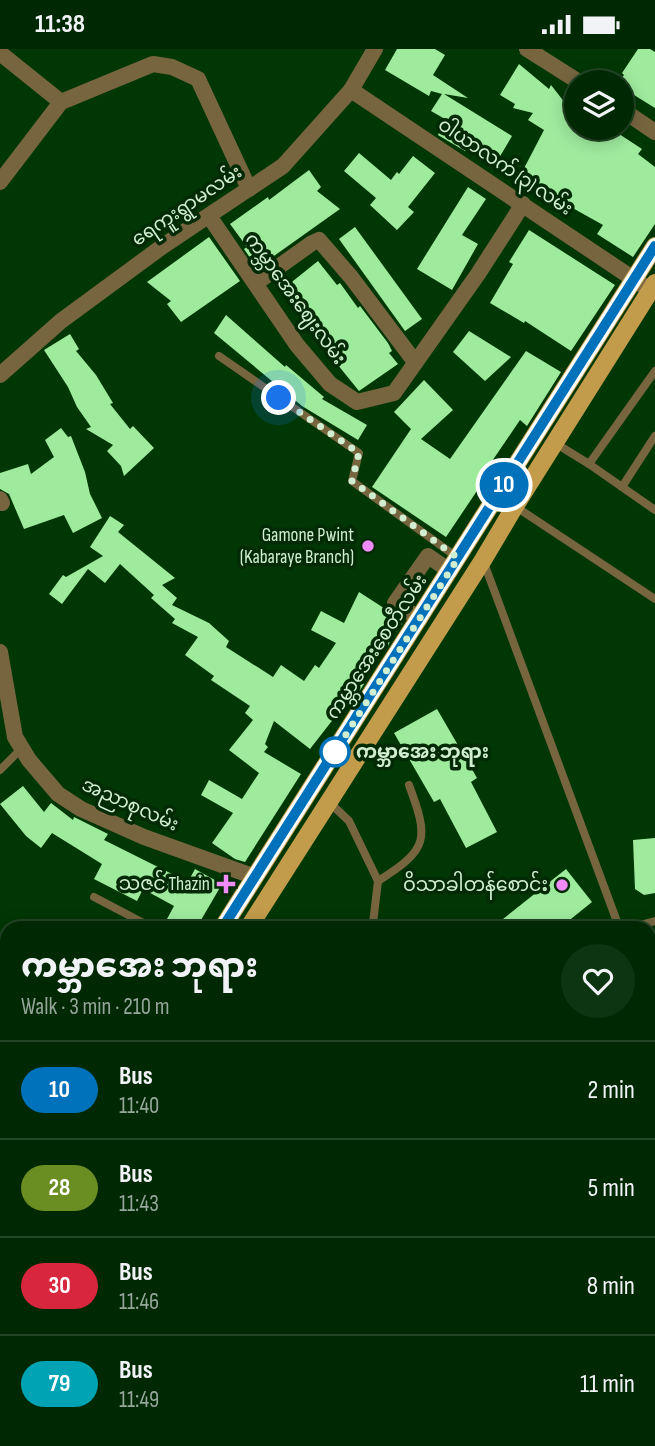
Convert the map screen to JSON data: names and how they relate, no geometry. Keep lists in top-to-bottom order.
{
  "streets": {
    "main road": ["ကမ္ဘာအေးစေတီလမ်း"],
    "street": [
      "ဝါယာလက် (၃) လမ်း",
      "ရေကူးရွာမလမ်း",
      "ကမ္ဘာအေးဈေးလမ်း",
      "အညာစုလမ်း"
    ]
  },
  "crossings": [
    ["ဝါယာလက် (၃) လမ်း", "ရေကူးရွာမလမ်း"],
    ["ဝါယာလက် (၃) လမ်း", "ကမ္ဘာအေးစေတီလမ်း"],
    ["ရေကူးရွာမလမ်း", "ကမ္ဘာအေးဈေးလမ်း"],
    ["ကမ္ဘာအေးစေတီလမ်း", "အညာစုလမ်း"]
  ],
  "places": {
    "other": ["Gamone Pwint (Kabaraye Branch)", "ကမ္ဘာအေး ဘုရား", "ဝိသာခါတန်စောင်း"],
    "health": ["သဇင် Thazin"]
  },
  "lines": ["bus line 10"],
  "page": {
    "status": "11:38",
    "on_map": "10",
    "heading": ["ကမ္ဘာအေး ဘုရား", "Walk · 3 min · 210 m"],
    "list": [
      {
        "mark": "10",
        "name": "Bus",
        "note": "11:40",
        "value": "2 min"
      },
      {
        "mark": "28",
        "name": "Bus",
        "note": "11:43",
        "value": "5 min"
      },
      {
        "mark": "30",
        "name": "Bus",
        "note": "11:46",
        "value": "8 min"
      },
      {
        "mark": "79",
        "name": "Bus",
        "note": "11:49",
        "value": "11 min"
      }
    ]
  }
}
